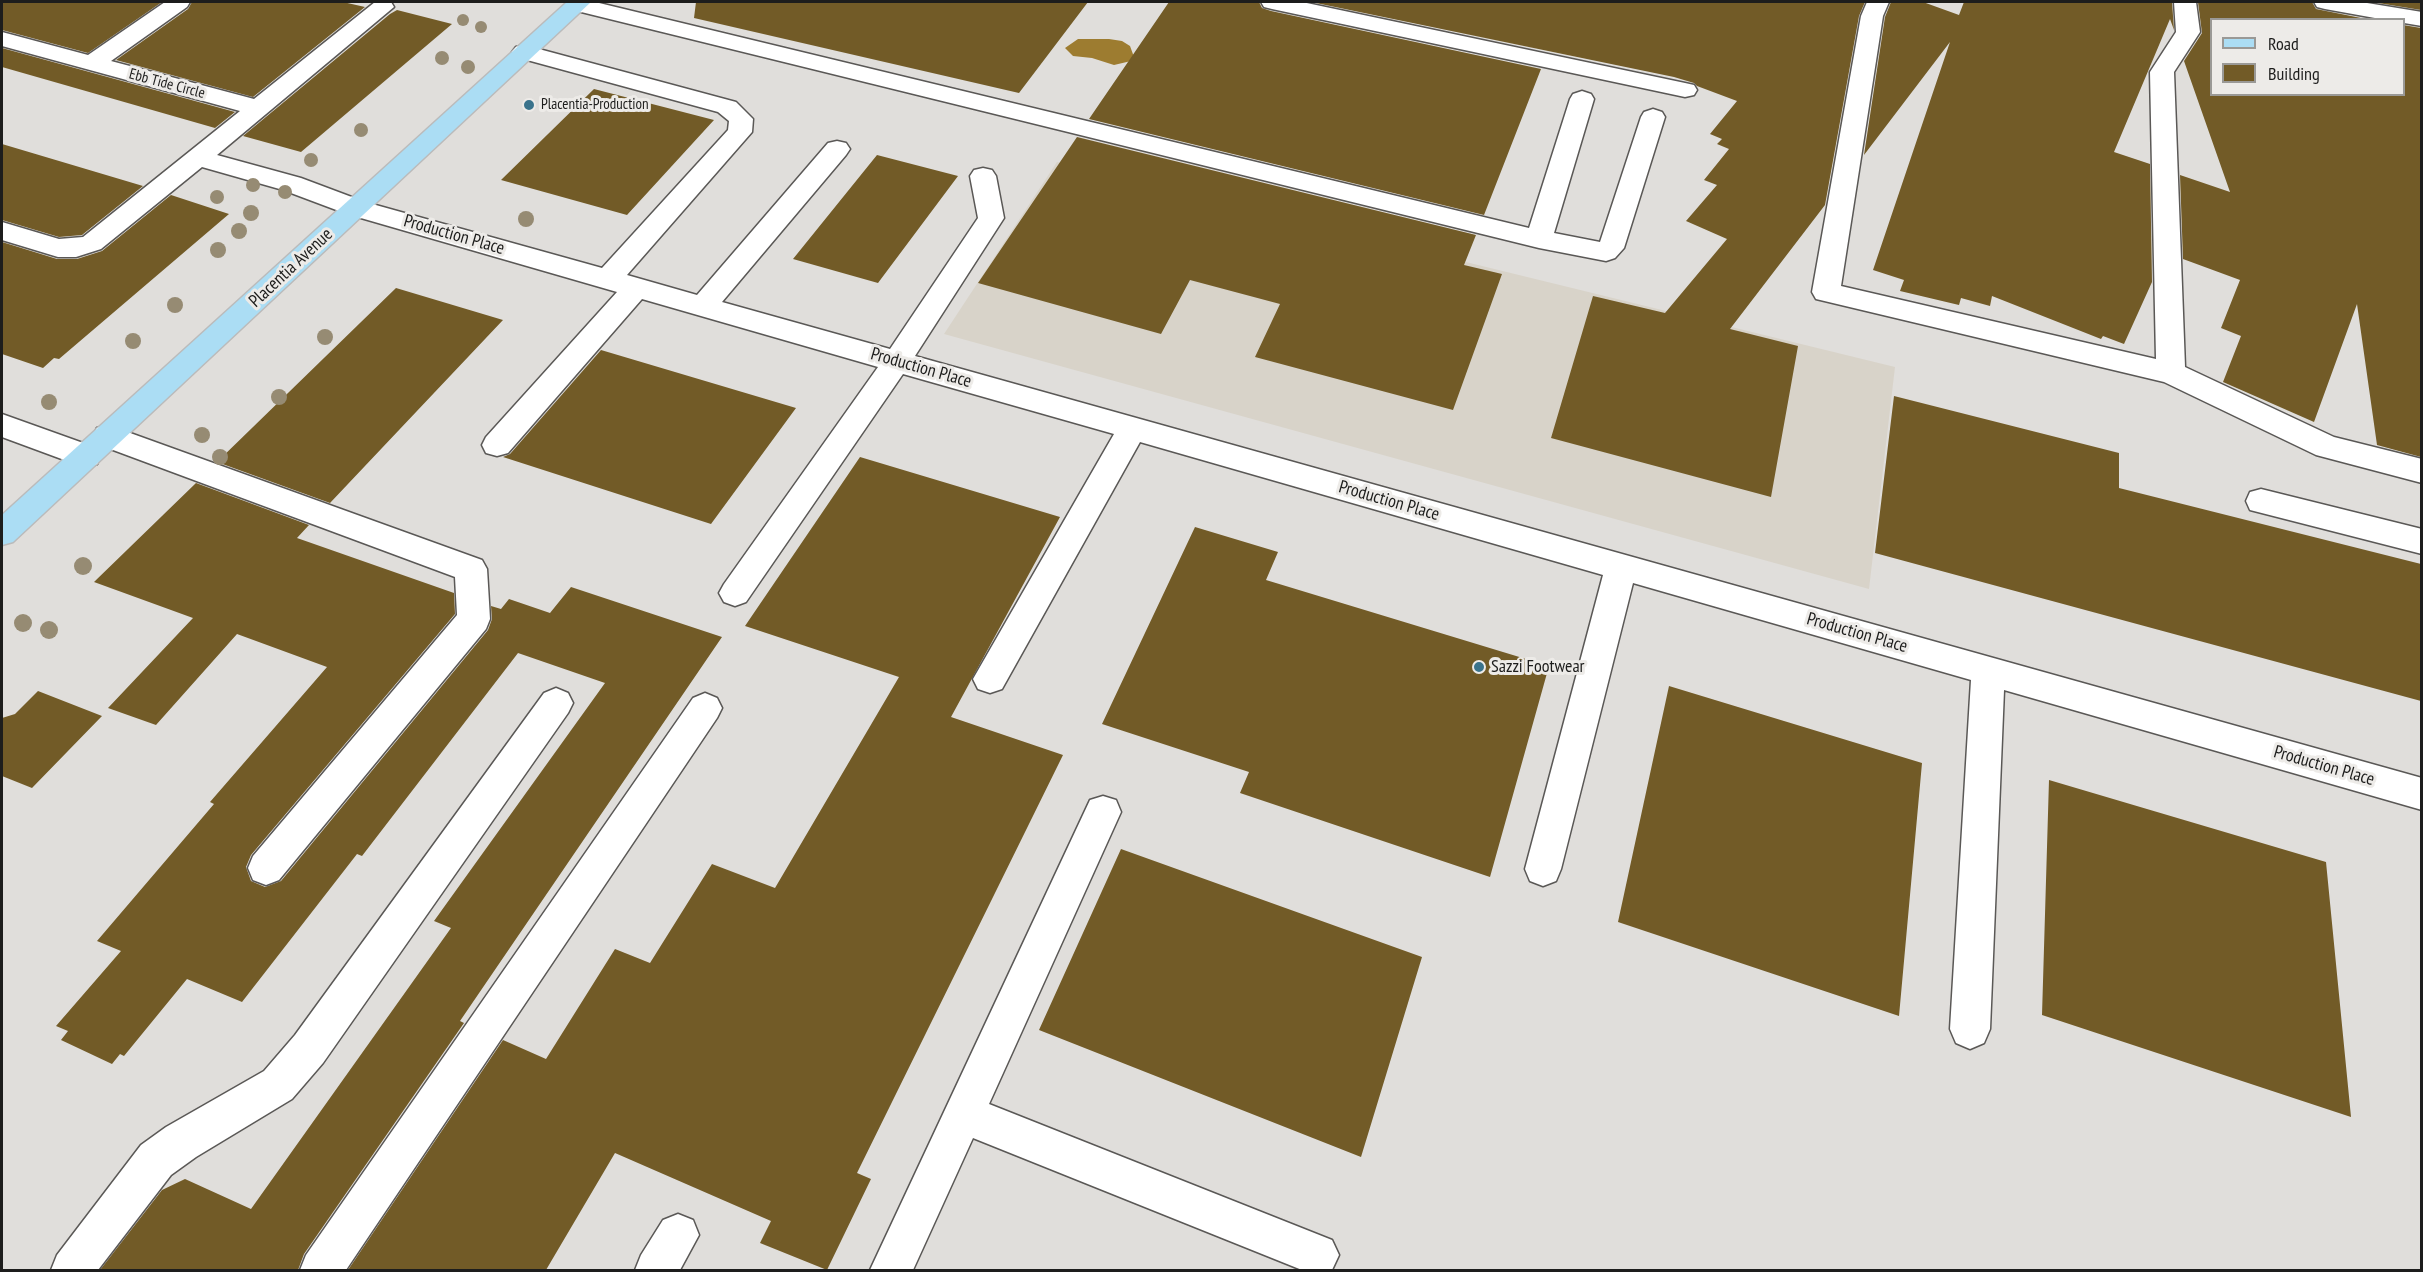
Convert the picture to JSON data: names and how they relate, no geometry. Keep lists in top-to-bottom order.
{
  "streets": {
    "main road": ["Placentia Avenue"],
    "street": ["Ebb Tide Circle", "Production Place"]
  },
  "crossings": [
    ["Production Place", "Placentia Avenue"]
  ],
  "places": ["Placentia-Production", "Sazzi Footwear"],
  "legend": ["Road", "Building"]
}
